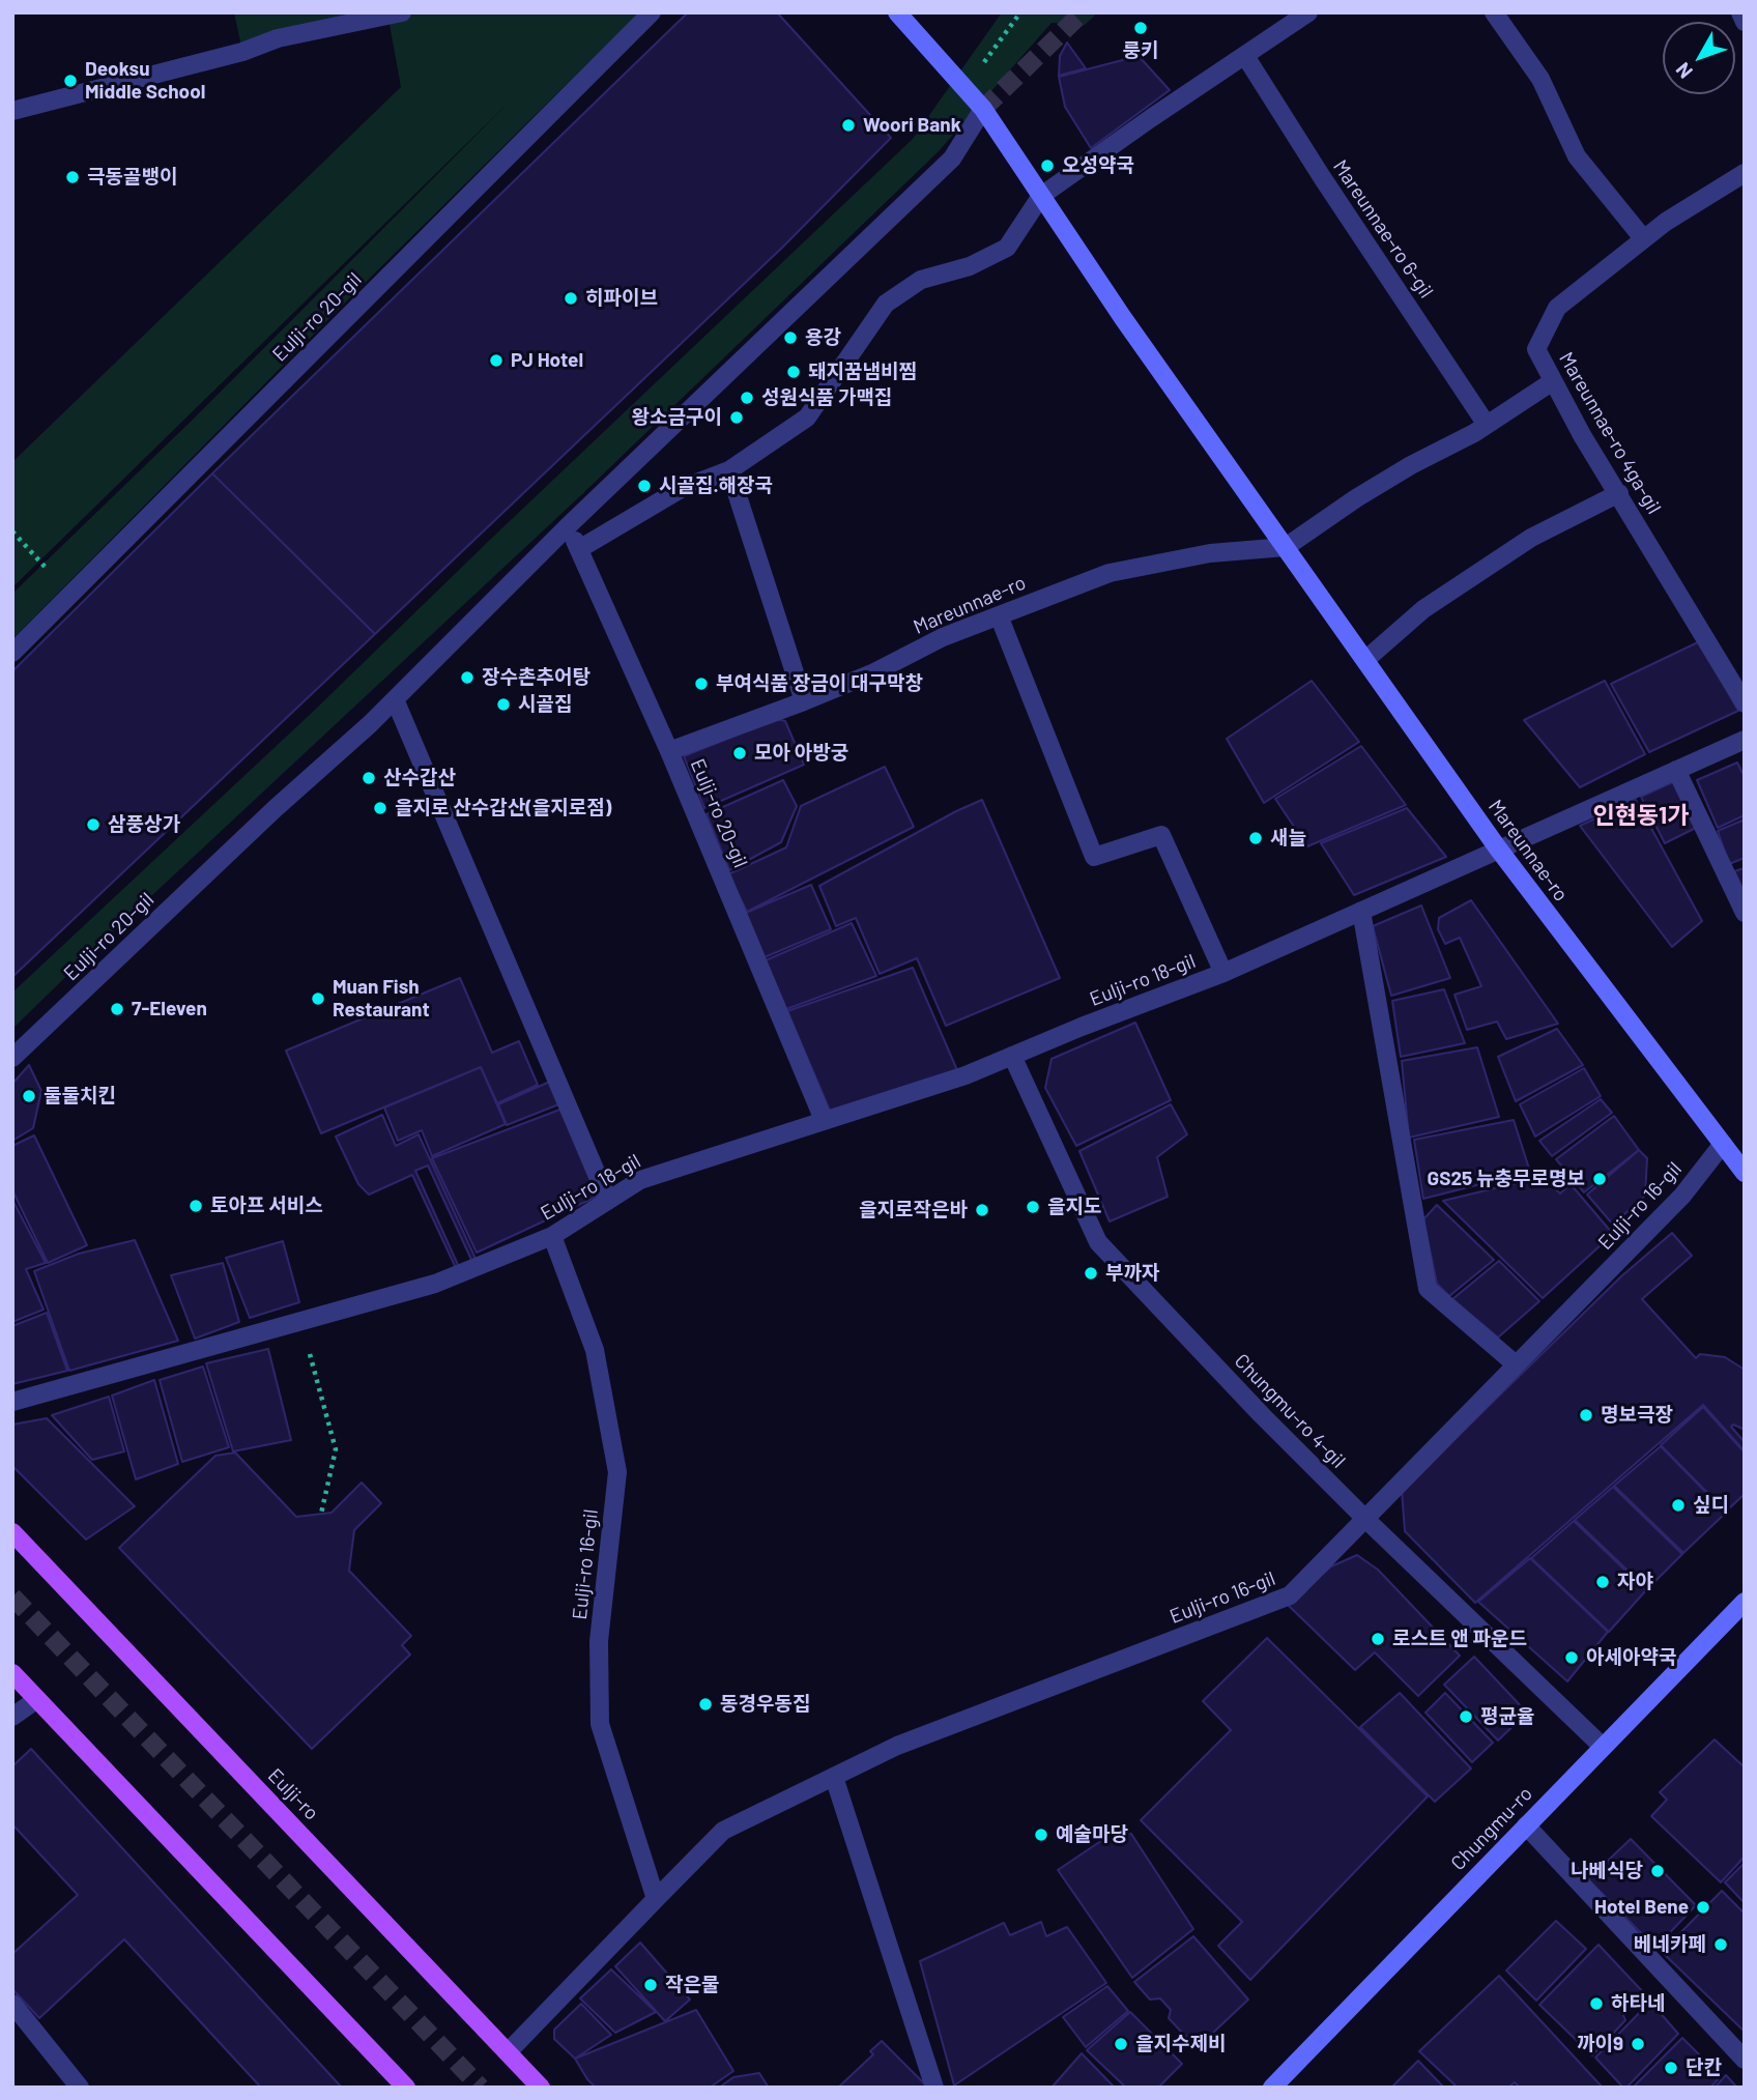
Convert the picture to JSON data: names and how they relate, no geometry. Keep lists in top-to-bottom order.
{
  "streets": {
    "main road": ["Mareunnae-ro", "Eulji-ro", "Chungmu-ro"],
    "street": [
      "Mareunnae-ro 6-gil",
      "Eulji-ro 20-gil",
      "Mareunnae-ro 4ga-gil",
      "Eulji-ro 18-gil",
      "Eulji-ro 16-gil",
      "Chungmu-ro 4-gil"
    ]
  },
  "crossings": [
    ["Eulji-ro 20-gil", "Mareunnae-ro"],
    ["Eulji-ro 20-gil", "Eulji-ro 18-gil"],
    ["Mareunnae-ro", "Eulji-ro 18-gil"],
    ["Mareunnae-ro", "Eulji-ro 16-gil"],
    ["Eulji-ro 18-gil", "Eulji-ro 16-gil"],
    ["Eulji-ro 18-gil", "Chungmu-ro 4-gil"],
    ["Eulji-ro 16-gil", "Chungmu-ro 4-gil"],
    ["Eulji-ro 16-gil", "Eulji-ro"],
    ["Chungmu-ro 4-gil", "Chungmu-ro"]
  ],
  "districts": ["인현동1가"],
  "places": [
    "룽키",
    "Deoksu Middle School",
    "Woori Bank",
    "오성약국",
    "극동골뱅이",
    "히파이브",
    "용강",
    "PJ Hotel",
    "돼지꿈냄비찜",
    "성원식품 가맥집",
    "왕소금구이",
    "시골집.해장국",
    "장수촌추어탕",
    "부여식품 장금이 대구막창",
    "시골집",
    "모아 아방궁",
    "산수갑산",
    "을지로 산수갑산(을지로점)",
    "삼풍상가",
    "새늘",
    "Muan Fish Restaurant",
    "7-Eleven",
    "둘둘치킨",
    "GS25 뉴충무로명보",
    "토아프 서비스",
    "을지도",
    "을지로작은바",
    "부까자",
    "명보극장",
    "싶디",
    "자야",
    "로스트 앤 파운드",
    "아세아약국",
    "동경우동집",
    "평균율",
    "예술마당",
    "나베식당",
    "Hotel Bene",
    "베네카페",
    "작은물",
    "하타네",
    "을지수제비",
    "까이9",
    "단칸"
  ],
  "north": "bottom left"
}
